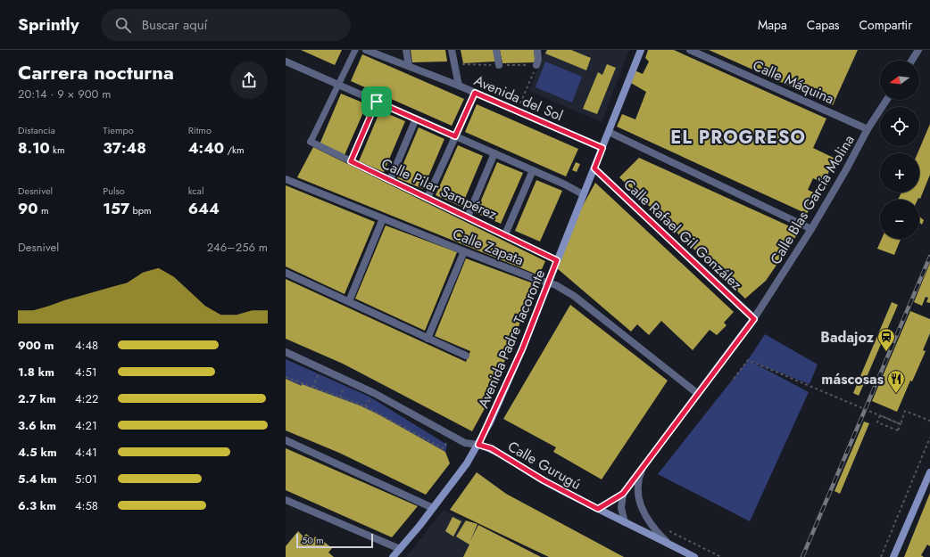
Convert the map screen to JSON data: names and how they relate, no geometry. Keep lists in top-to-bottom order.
{
  "streets": {
    "main road": ["Avenida Padre Tacoronte", "Calle Gurugú"],
    "street": [
      "Calle Máquina",
      "Avenida del Sol",
      "Calle Pilar Sampérez",
      "Calle Blas García Molina",
      "Calle Rafael Gil González",
      "Calle Zapata"
    ]
  },
  "crossings": [
    ["Calle Máquina", "Calle Blas García Molina"],
    ["Avenida del Sol", "Avenida Padre Tacoronte"],
    ["Calle Pilar Sampérez", "Avenida Padre Tacoronte"],
    ["Calle Blas García Molina", "Calle Rafael Gil González"],
    ["Calle Blas García Molina", "Calle Zapata"],
    ["Calle Rafael Gil González", "Avenida Padre Tacoronte"],
    ["Calle Zapata", "Avenida Padre Tacoronte"],
    ["Avenida Padre Tacoronte", "Calle Gurugú"]
  ],
  "districts": ["EL PROGRESO"],
  "places": {
    "station": ["Badajoz"],
    "restaurant": ["máscosas"]
  },
  "scale_bar": "50 m",
  "north": "left",
  "page": {
    "header": "Sprintly",
    "search": "Buscar aquí",
    "nav": ["Mapa", "Capas", "Compartir"],
    "heading": ["Carrera nocturna", "20:14 · 9 × 900 m"],
    "map_buttons": ["+", "−"],
    "stats": [
      ["Distancia", "8.10 km"],
      ["Tiempo", "37:48"],
      ["Ritmo", "4:40 /km"],
      ["Desnivel", "90 m"],
      ["Pulso", "157 bpm"],
      ["kcal", "644"]
    ],
    "chart": ["Desnivel", "246–256 m"],
    "list": [
      {
        "name": "900 m",
        "note": "4:48"
      },
      {
        "name": "1.8 km",
        "note": "4:51"
      },
      {
        "name": "2.7 km",
        "note": "4:22"
      },
      {
        "name": "3.6 km",
        "note": "4:21"
      },
      {
        "name": "4.5 km",
        "note": "4:41"
      },
      {
        "name": "5.4 km",
        "note": "5:01"
      },
      {
        "name": "6.3 km",
        "note": "4:58"
      }
    ],
    "scale": "50 m"
  }
}
